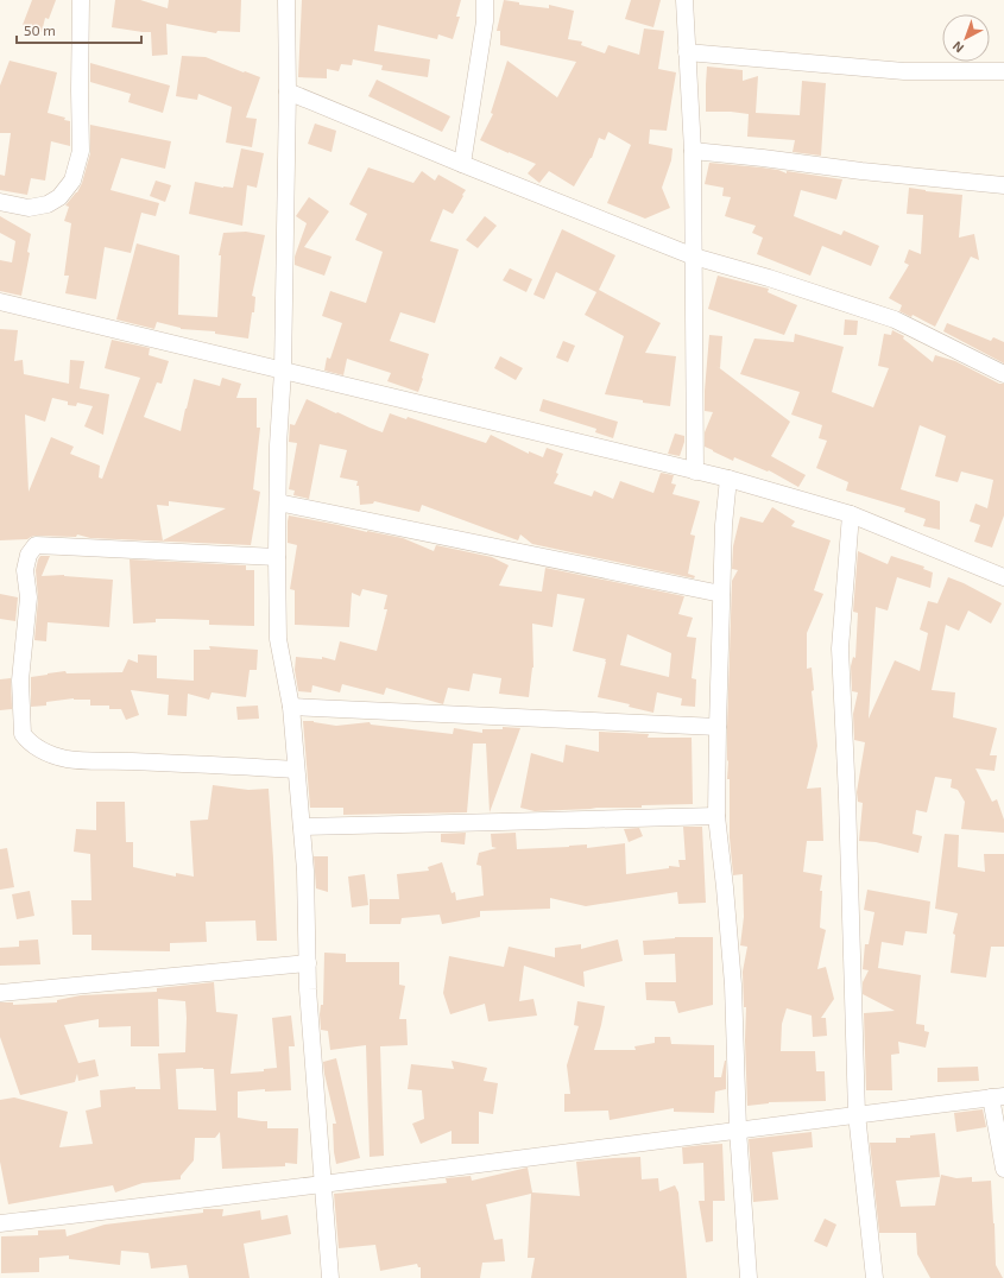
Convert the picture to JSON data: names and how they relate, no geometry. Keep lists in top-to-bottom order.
{
  "scale_bar": "50 m",
  "north": "bottom left"
}
